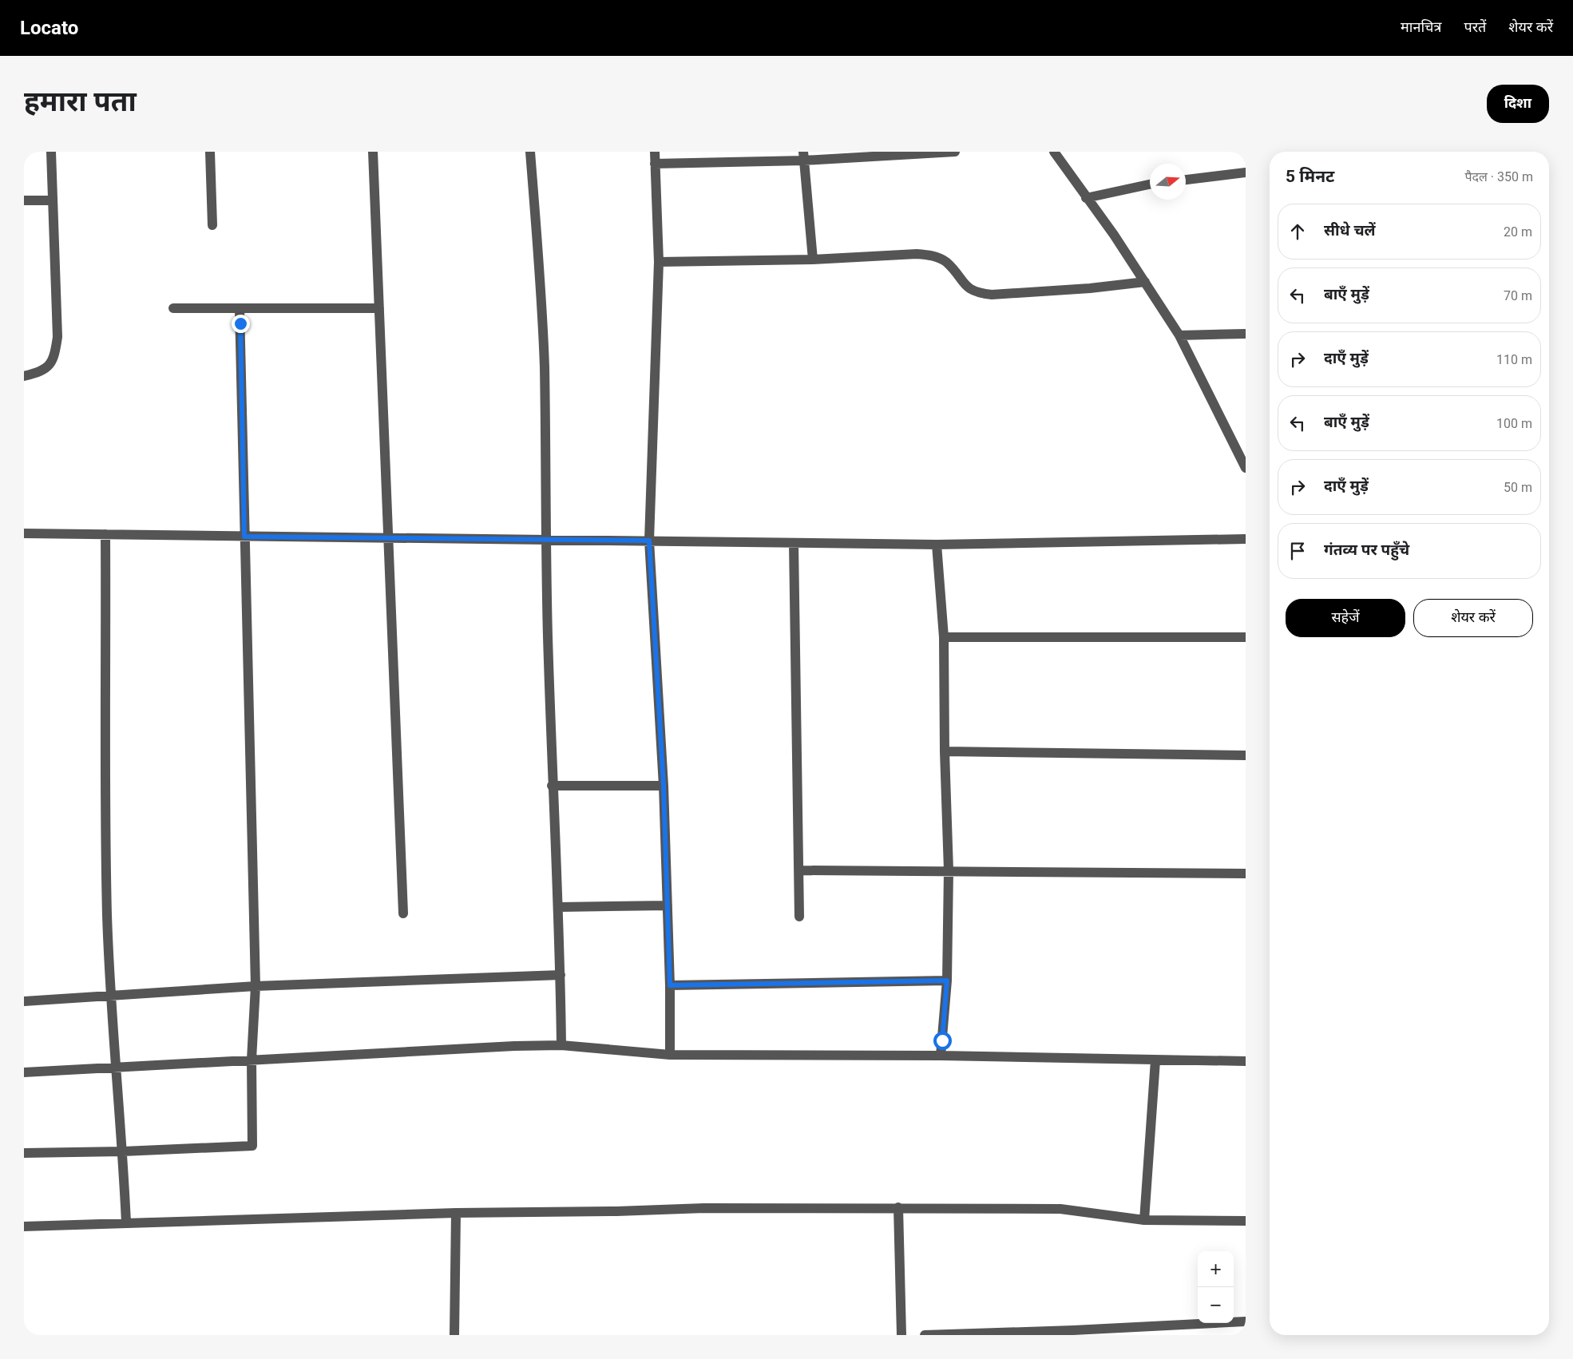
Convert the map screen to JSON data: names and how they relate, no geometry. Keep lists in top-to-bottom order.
{
  "north": "right",
  "page": {
    "header": "Locato",
    "nav": ["मानचित्र", "परतें", "शेयर करें"],
    "buttons": [
      "दिशा",
      ["सहेजें", "शेयर करें"]
    ],
    "title": "हमारा पता",
    "heading": ["5 मिनट", "पैदल · 350 m"],
    "list": [
      ["सीधे चलें", "20 m"],
      ["बाएँ मुड़ें", "70 m"],
      ["दाएँ मुड़ें", "110 m"],
      ["बाएँ मुड़ें", "100 m"],
      ["दाएँ मुड़ें", "50 m"],
      "गंतव्य पर पहुँचे"
    ],
    "map_buttons": ["+", "−"]
  }
}
